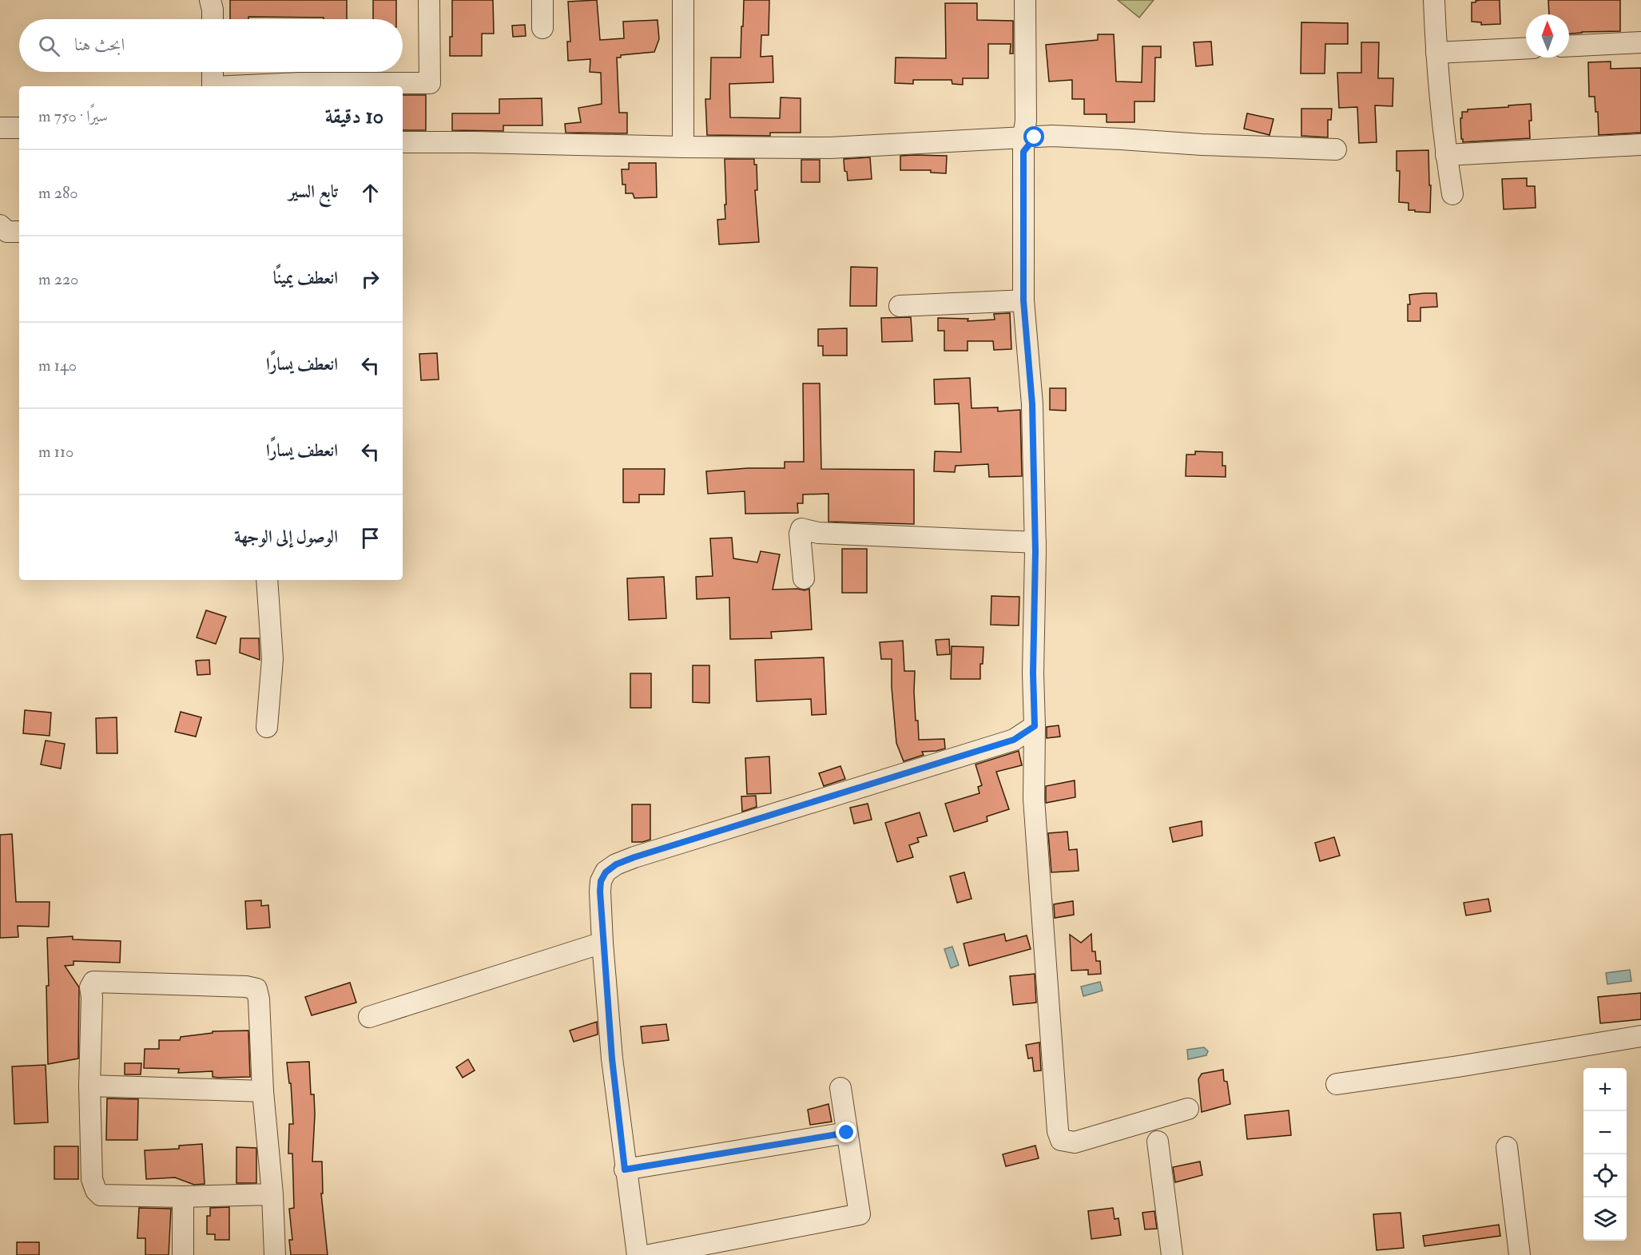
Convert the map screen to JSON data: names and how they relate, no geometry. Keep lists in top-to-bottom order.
{
  "north": "top",
  "page": {
    "search": "ابحث هنا",
    "heading": ["10 دقيقة", "سيرًا · 750 m"],
    "list": [
      ["تابع السير", "280 m"],
      ["انعطف يمينًا", "220 m"],
      ["انعطف يسارًا", "140 m"],
      ["انعطف يسارًا", "110 m"],
      "الوصول إلى الوجهة"
    ],
    "map_buttons": ["+", "−"]
  }
}
